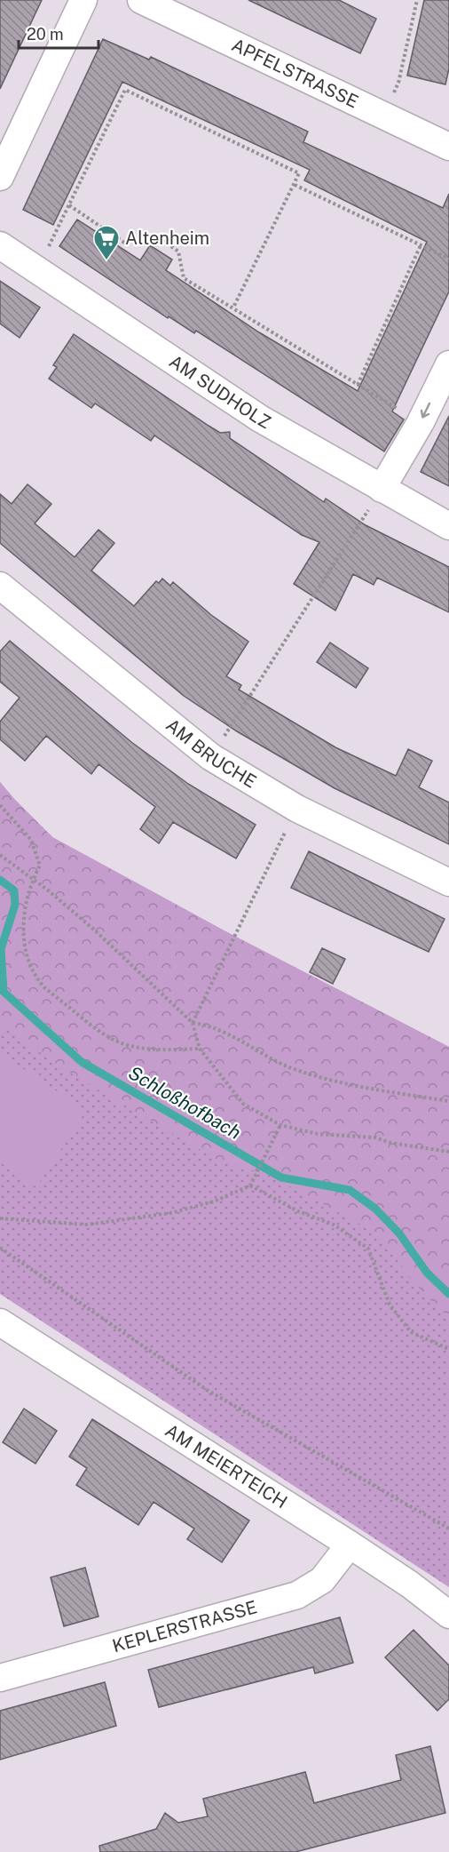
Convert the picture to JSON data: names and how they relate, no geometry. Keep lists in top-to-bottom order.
{
  "streets": {
    "street": [
      "APFELSTRASSE",
      "AM SUDHOLZ",
      "AM BRUCHE",
      "AM MEIERTEICH",
      "KEPLERSTRASSE"
    ]
  },
  "crossings": [
    ["AM MEIERTEICH", "KEPLERSTRASSE"]
  ],
  "water": ["Schloßhofbach"],
  "places": {
    "supermarket": ["Altenheim"]
  },
  "scale_bar": "20 m"
}
